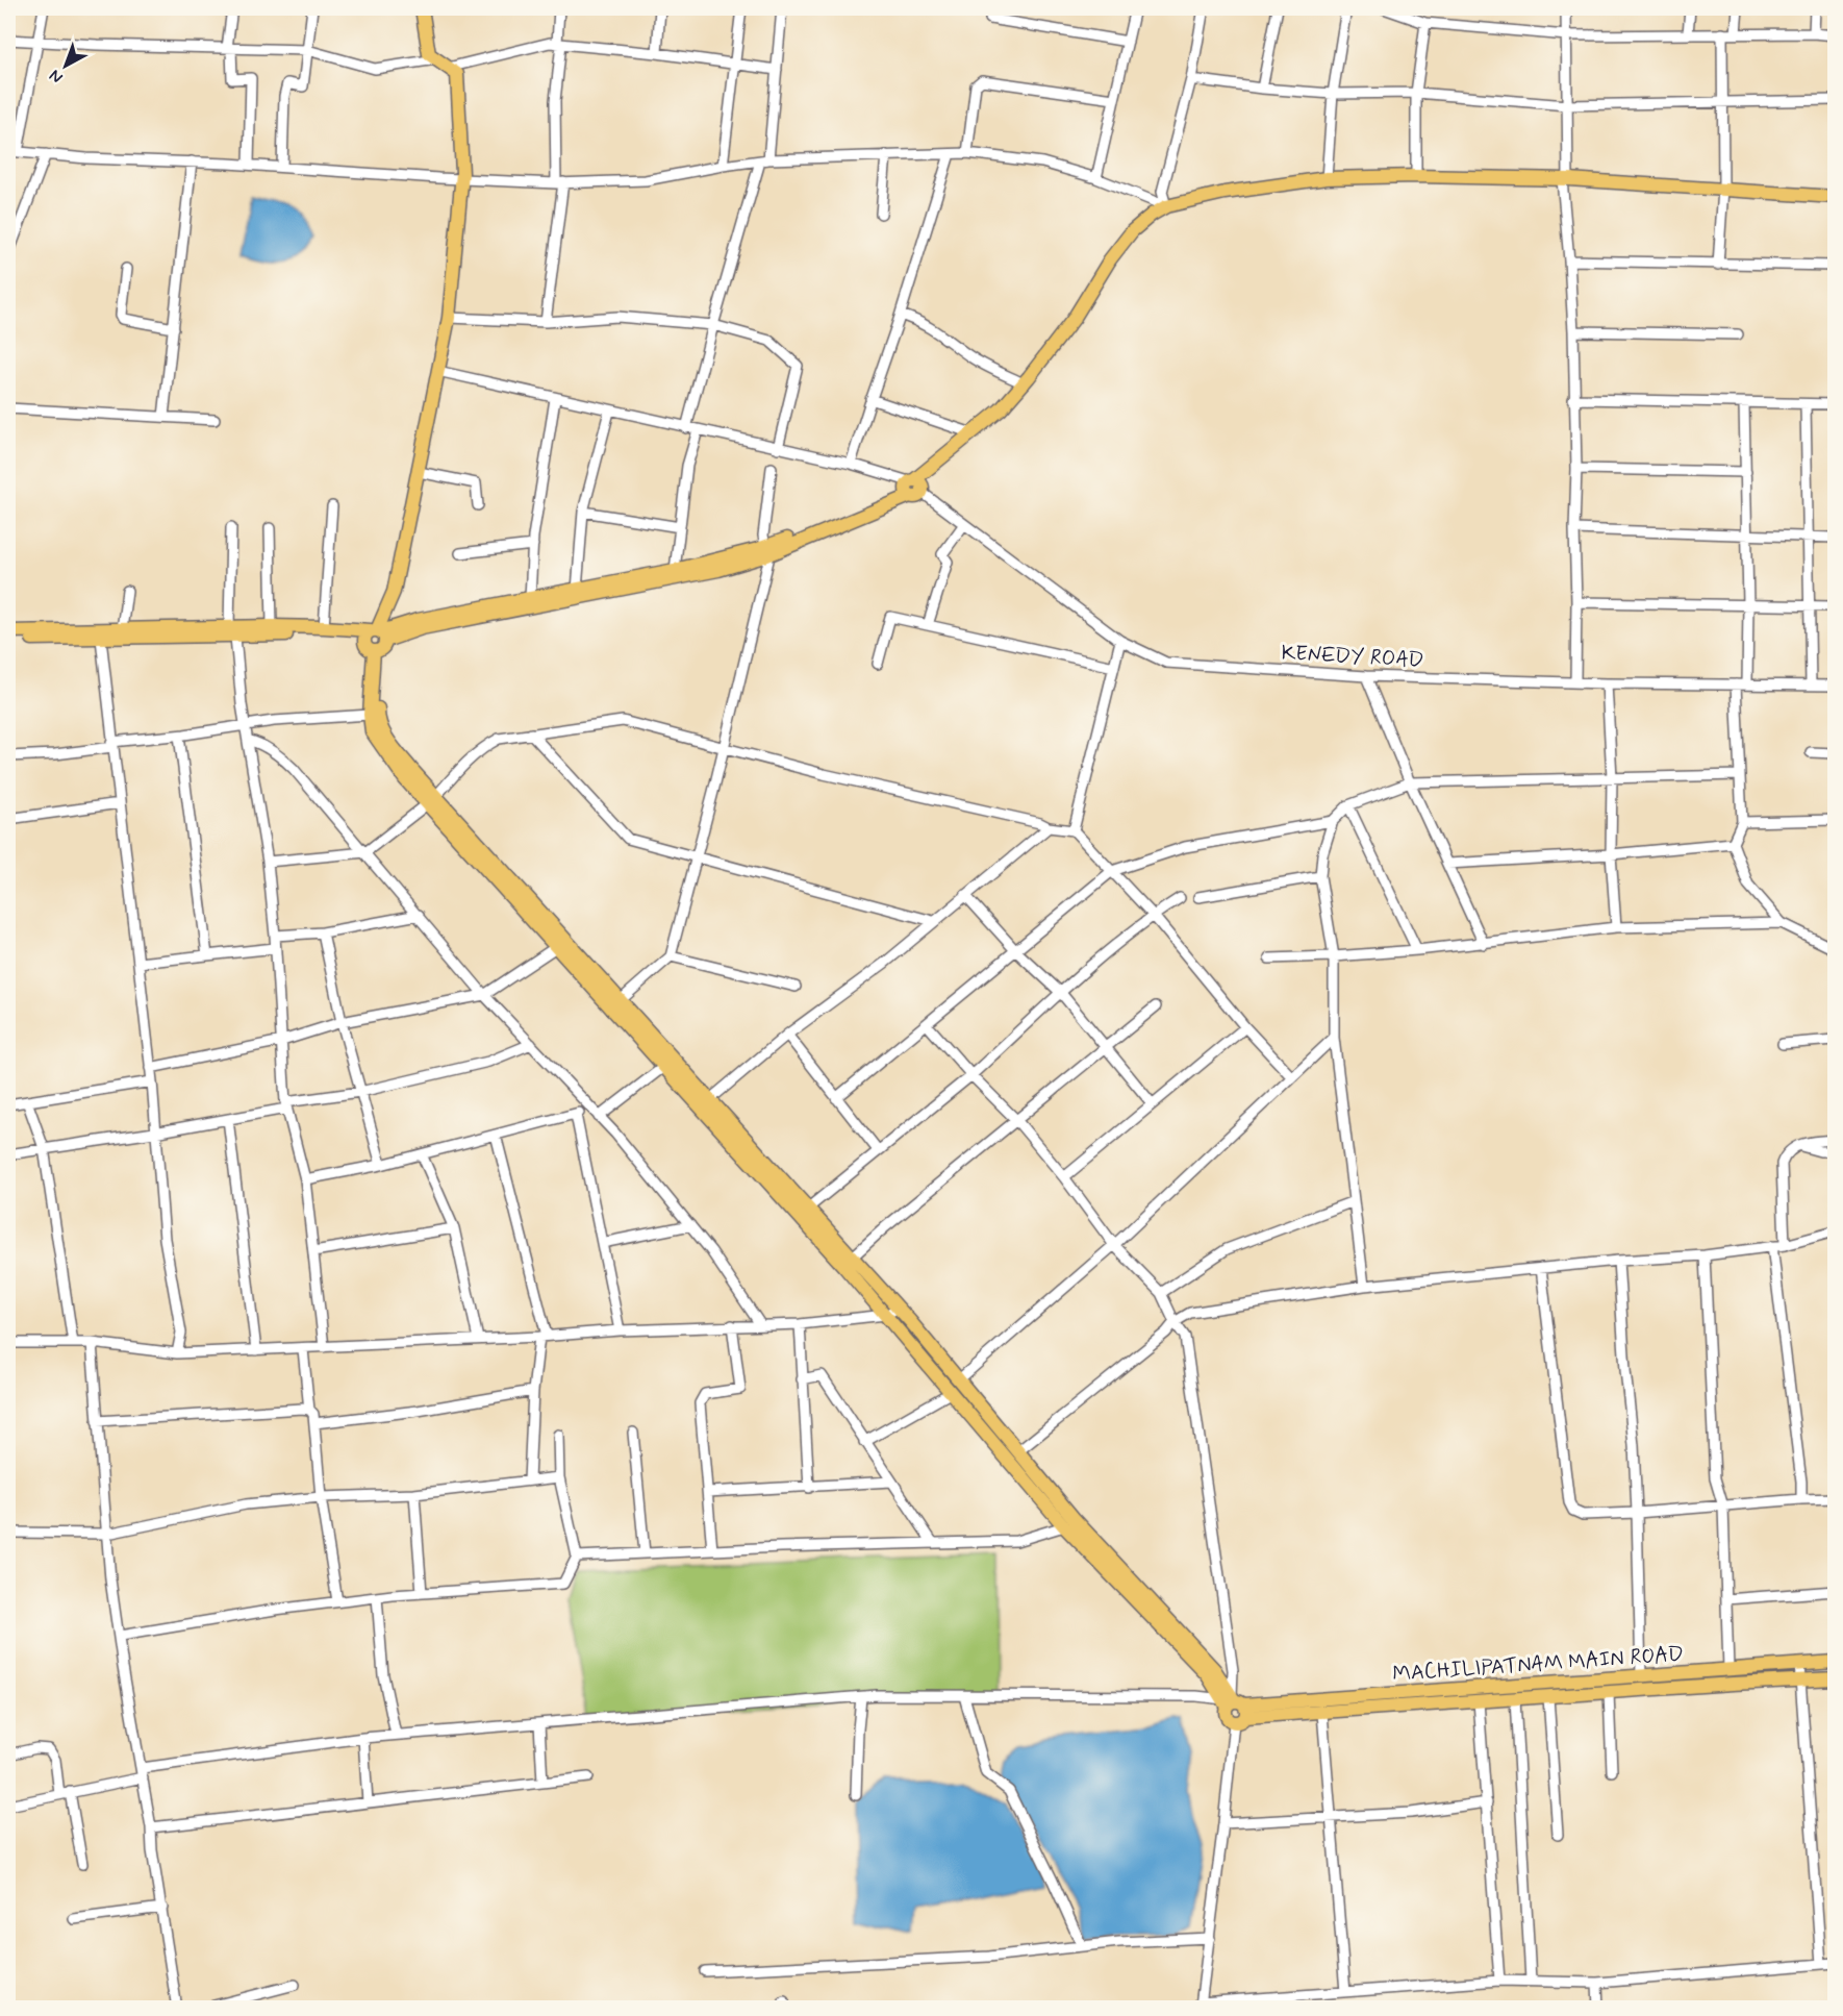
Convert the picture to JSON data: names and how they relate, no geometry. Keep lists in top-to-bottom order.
{
  "streets": {
    "main road": ["MACHILIPATNAM MAIN ROAD"],
    "street": ["KENEDY ROAD"]
  },
  "north": "bottom left"
}
